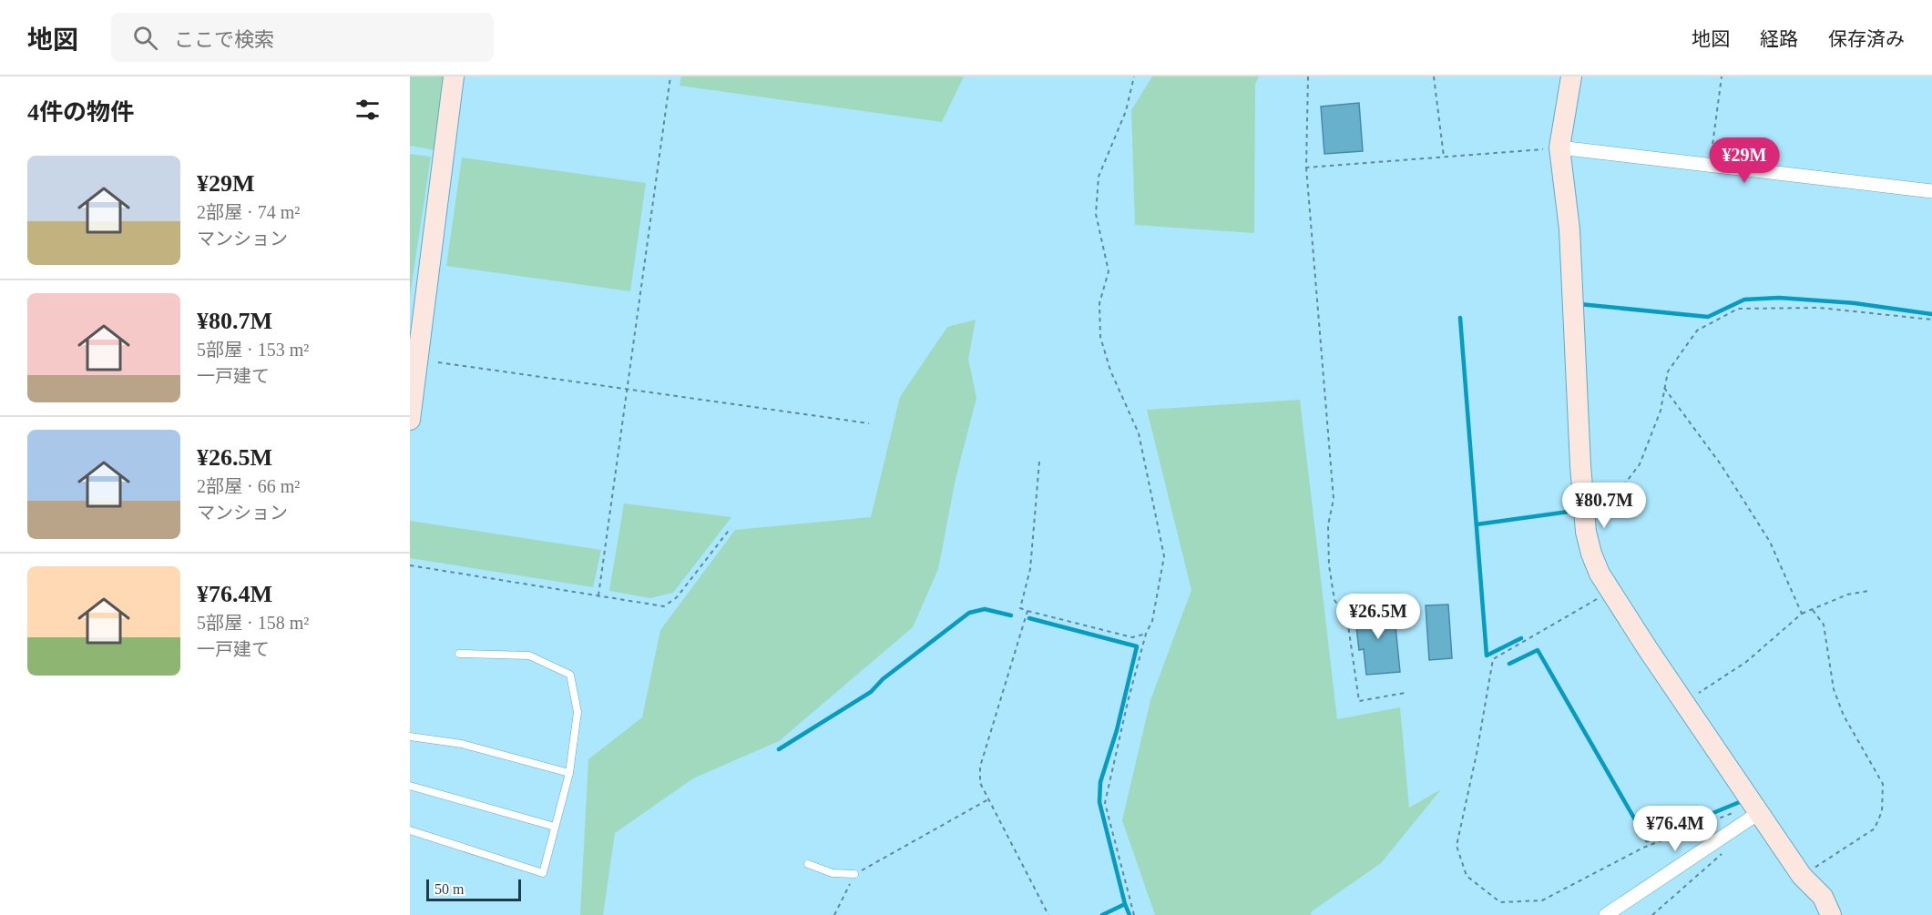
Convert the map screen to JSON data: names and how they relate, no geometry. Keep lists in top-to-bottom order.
{
  "scale_bar": "50 m",
  "page": {
    "header": "地図",
    "search": "ここで検索",
    "nav": ["地図", "経路", "保存済み"],
    "heading": "4件の物件",
    "price": [
      "¥29M",
      "¥80.7M",
      "¥26.5M",
      "¥76.4M"
    ],
    "list": [
      {
        "name": "¥29M",
        "note": "2部屋 · 74 m² · マンション"
      },
      {
        "name": "¥80.7M",
        "note": "5部屋 · 153 m² · 一戸建て"
      },
      {
        "name": "¥26.5M",
        "note": "2部屋 · 66 m² · マンション"
      },
      {
        "name": "¥76.4M",
        "note": "5部屋 · 158 m² · 一戸建て"
      }
    ],
    "scale": "50 m"
  }
}
